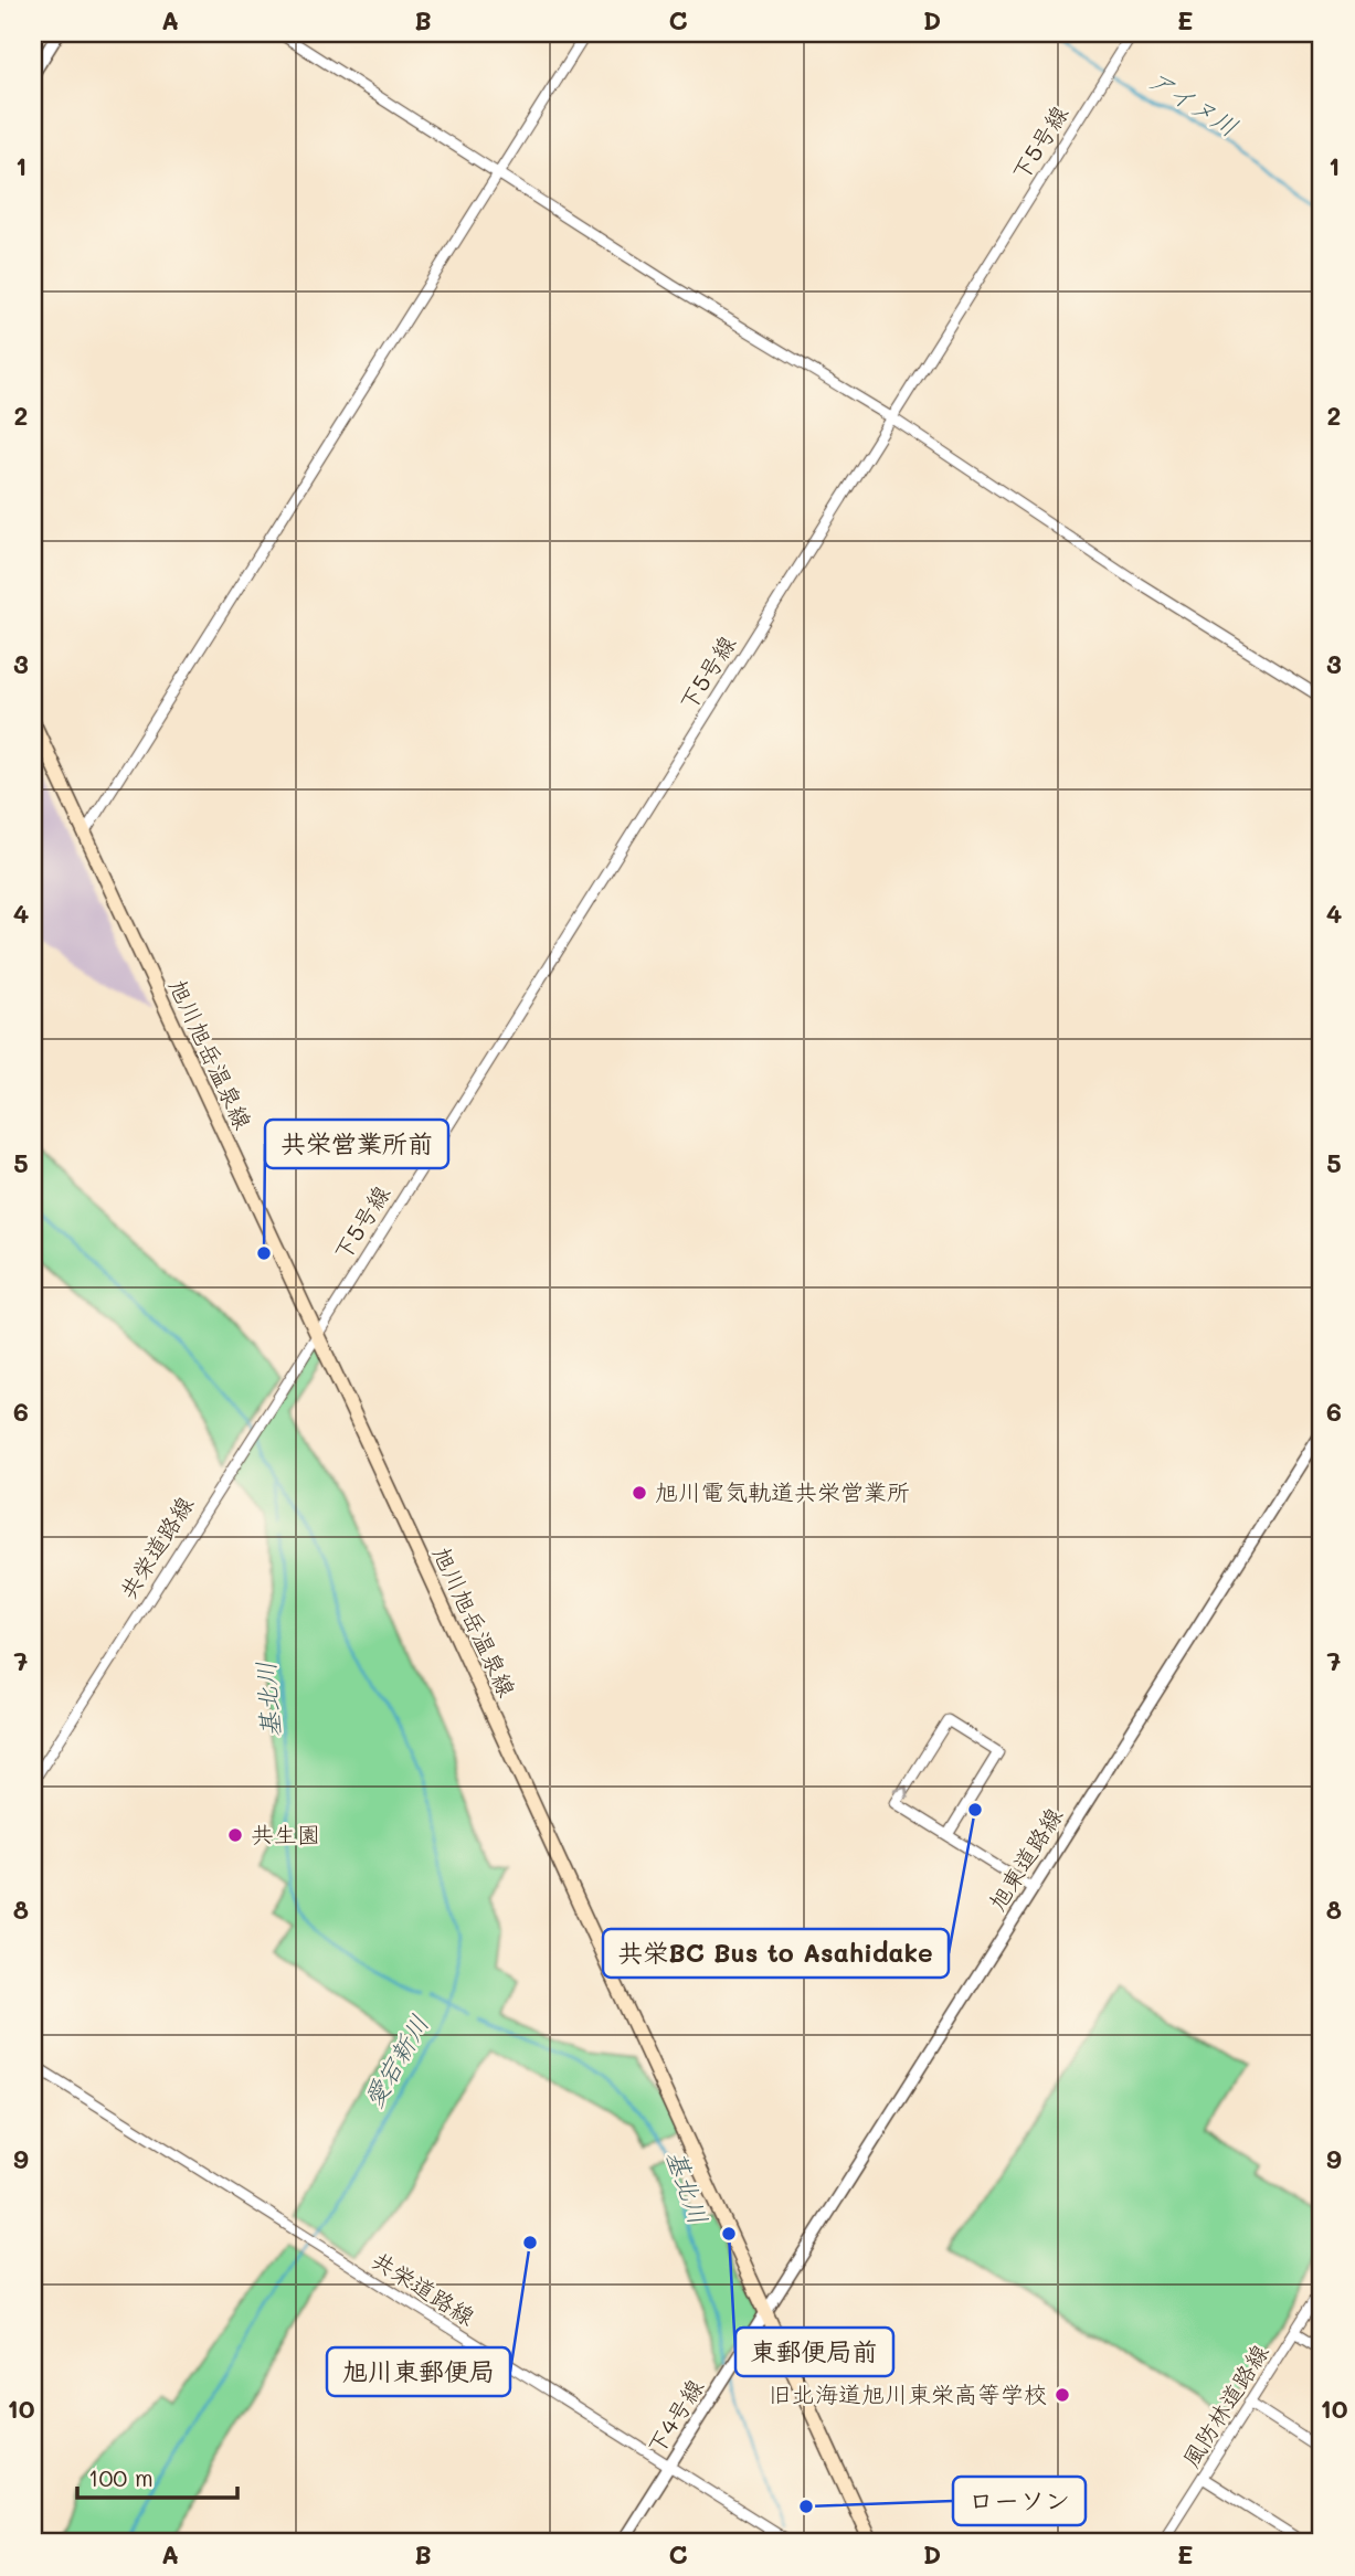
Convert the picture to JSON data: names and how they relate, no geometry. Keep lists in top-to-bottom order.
{
  "streets": {
    "main road": ["旭川旭岳温泉線"],
    "street": [
      "下5号線",
      "共栄道路線",
      "旭東道路線",
      "風防林道路線",
      "下4号線"
    ]
  },
  "crossings": [
    ["下5号線", "旭川旭岳温泉線"],
    ["下5号線", "共栄道路線"],
    ["旭川旭岳温泉線", "共栄道路線"],
    ["旭川旭岳温泉線", "旭東道路線"],
    ["旭川旭岳温泉線", "下4号線"],
    ["共栄道路線", "下4号線"],
    ["旭東道路線", "下4号線"]
  ],
  "water": ["アイヌ川", "基北川", "愛宕新川"],
  "places": [
    "共栄営業所前",
    "旭川電気軌道共栄営業所",
    "共栄BC Bus to Asahidake",
    "共生園",
    "東郵便局前",
    "旭川東郵便局",
    "旧北海道旭川東栄高等学校",
    "ローソン"
  ],
  "scale_bar": "100 m",
  "grid": {
    "columns": [
      "A",
      "B",
      "C",
      "D",
      "E"
    ],
    "rows": [
      "1",
      "2",
      "3",
      "4",
      "5",
      "6",
      "7",
      "8",
      "9",
      "10"
    ]
  }
}
